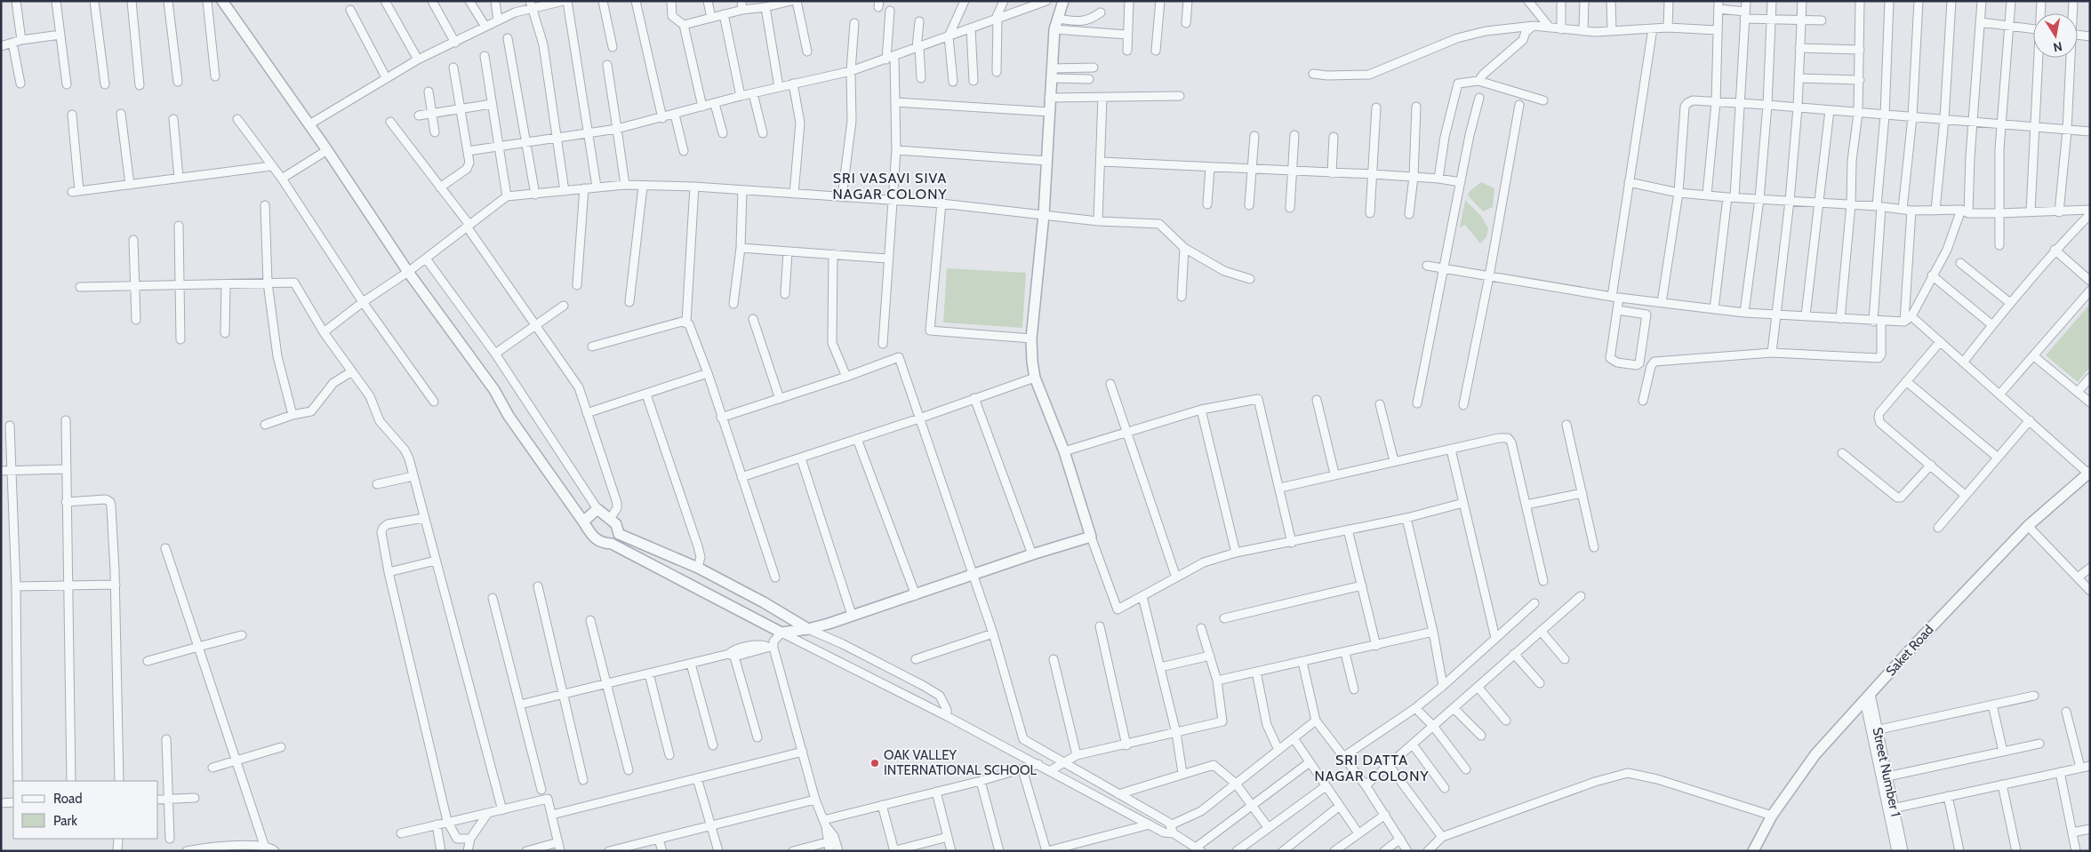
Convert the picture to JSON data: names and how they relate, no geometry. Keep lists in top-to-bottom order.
{
  "streets": {
    "street": ["Saket Road", "Street Number 1"]
  },
  "crossings": [
    ["Saket Road", "Street Number 1"]
  ],
  "districts": ["SRI VASAVI SIVA NAGAR COLONY", "SRI DATTA NAGAR COLONY"],
  "places": ["OAK VALLEY INTERNATIONAL SCHOOL"],
  "legend": ["Road", "Park"],
  "north": "bottom"
}
